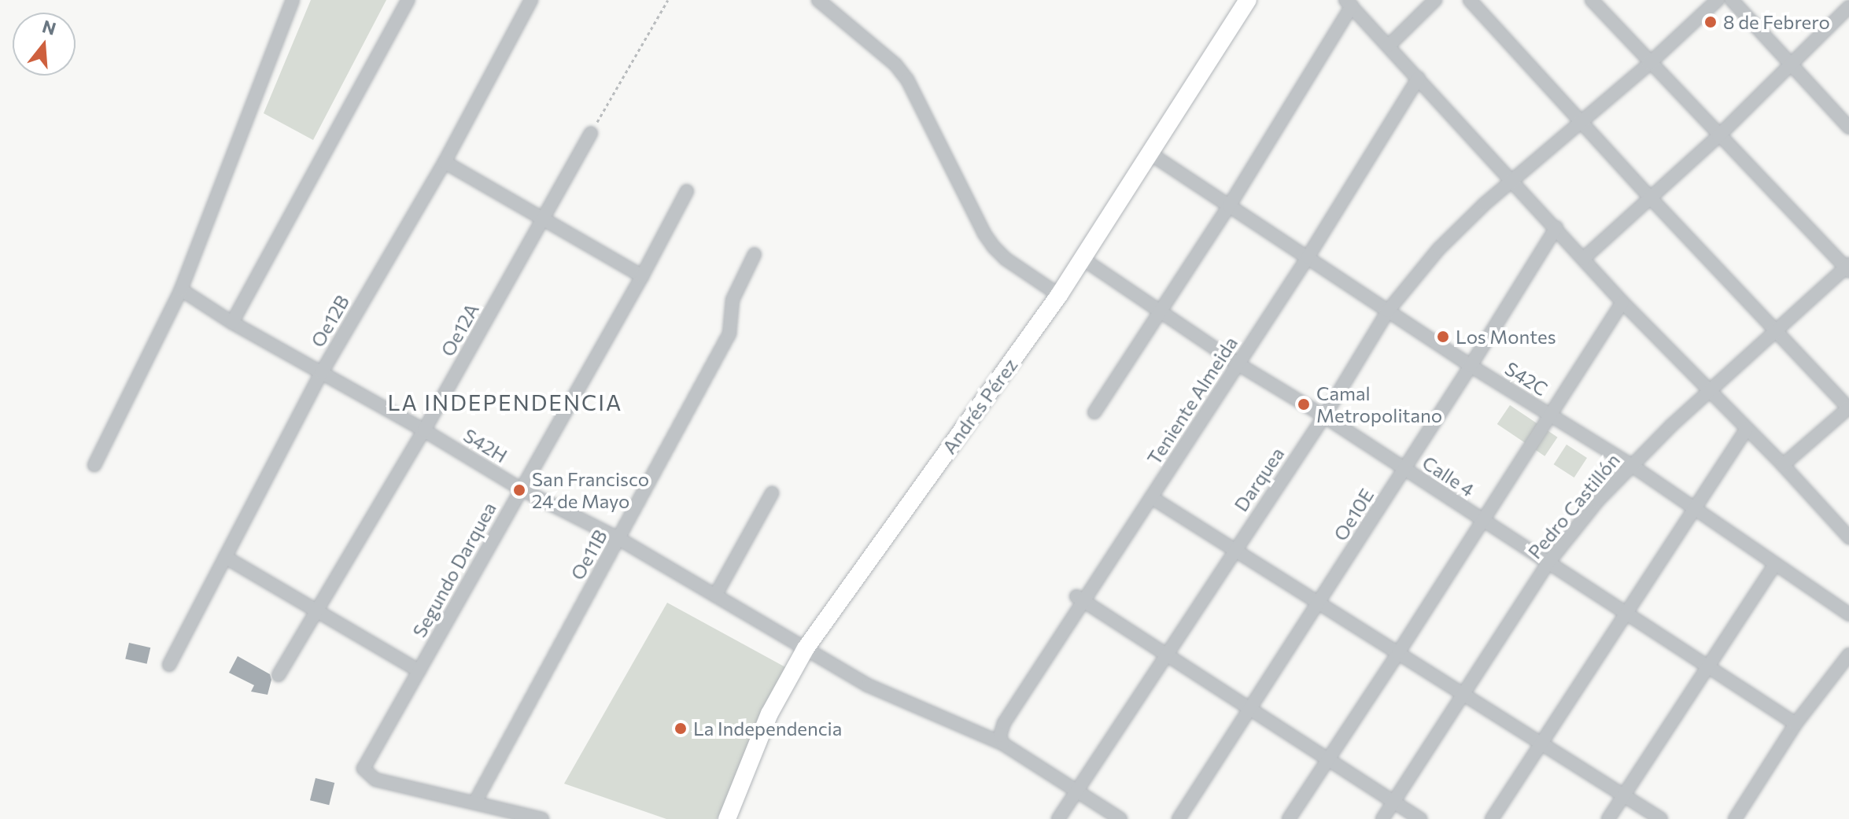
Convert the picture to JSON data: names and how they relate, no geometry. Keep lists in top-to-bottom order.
{
  "streets": {
    "street": [
      "Oe12B",
      "Oe12A",
      "S42C",
      "Teniente Almeida",
      "Andrés Pérez",
      "S42H",
      "Calle 4",
      "Darquea",
      "Pedro Castillón",
      "Oe10E",
      "Oe11B",
      "Segundo Darquea"
    ]
  },
  "crossings": [
    ["Oe12B", "S42H"],
    ["Oe12A", "S42H"],
    ["S42C", "Teniente Almeida"],
    ["S42C", "Andrés Pérez"],
    ["S42C", "Darquea"],
    ["S42C", "Pedro Castillón"],
    ["S42C", "Oe10E"],
    ["Teniente Almeida", "S42H"],
    ["Teniente Almeida", "Calle 4"],
    ["Andrés Pérez", "S42H"],
    ["Andrés Pérez", "Calle 4"],
    ["S42H", "Darquea"],
    ["S42H", "Oe11B"],
    ["S42H", "Segundo Darquea"],
    ["Calle 4", "Darquea"],
    ["Calle 4", "Pedro Castillón"],
    ["Calle 4", "Oe10E"],
    ["Oe11B", "Segundo Darquea"]
  ],
  "districts": ["LA INDEPENDENCIA"],
  "places": [
    "8 de Febrero",
    "Los Montes",
    "Camal Metropolitano",
    "San Francisco 24 de Mayo",
    "La Independencia"
  ],
  "north": "top"
}
